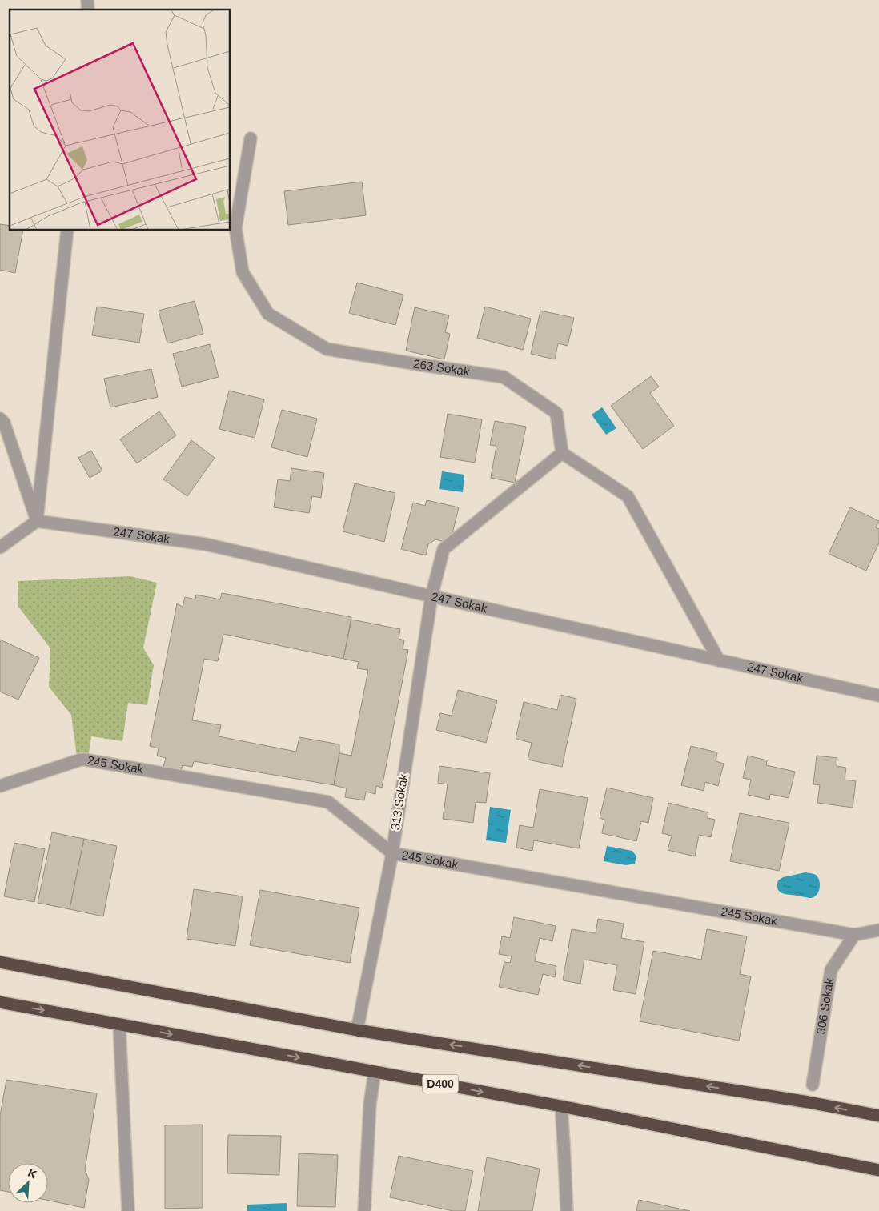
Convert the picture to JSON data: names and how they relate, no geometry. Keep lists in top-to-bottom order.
{
  "streets": {
    "highway": ["D400"],
    "street": [
      "263 Sokak",
      "247 Sokak",
      "245 Sokak",
      "313 Sokak",
      "306 Sokak"
    ]
  },
  "crossings": [
    ["247 Sokak", "313 Sokak"],
    ["245 Sokak", "313 Sokak"],
    ["245 Sokak", "306 Sokak"]
  ],
  "north": "top right"
}
